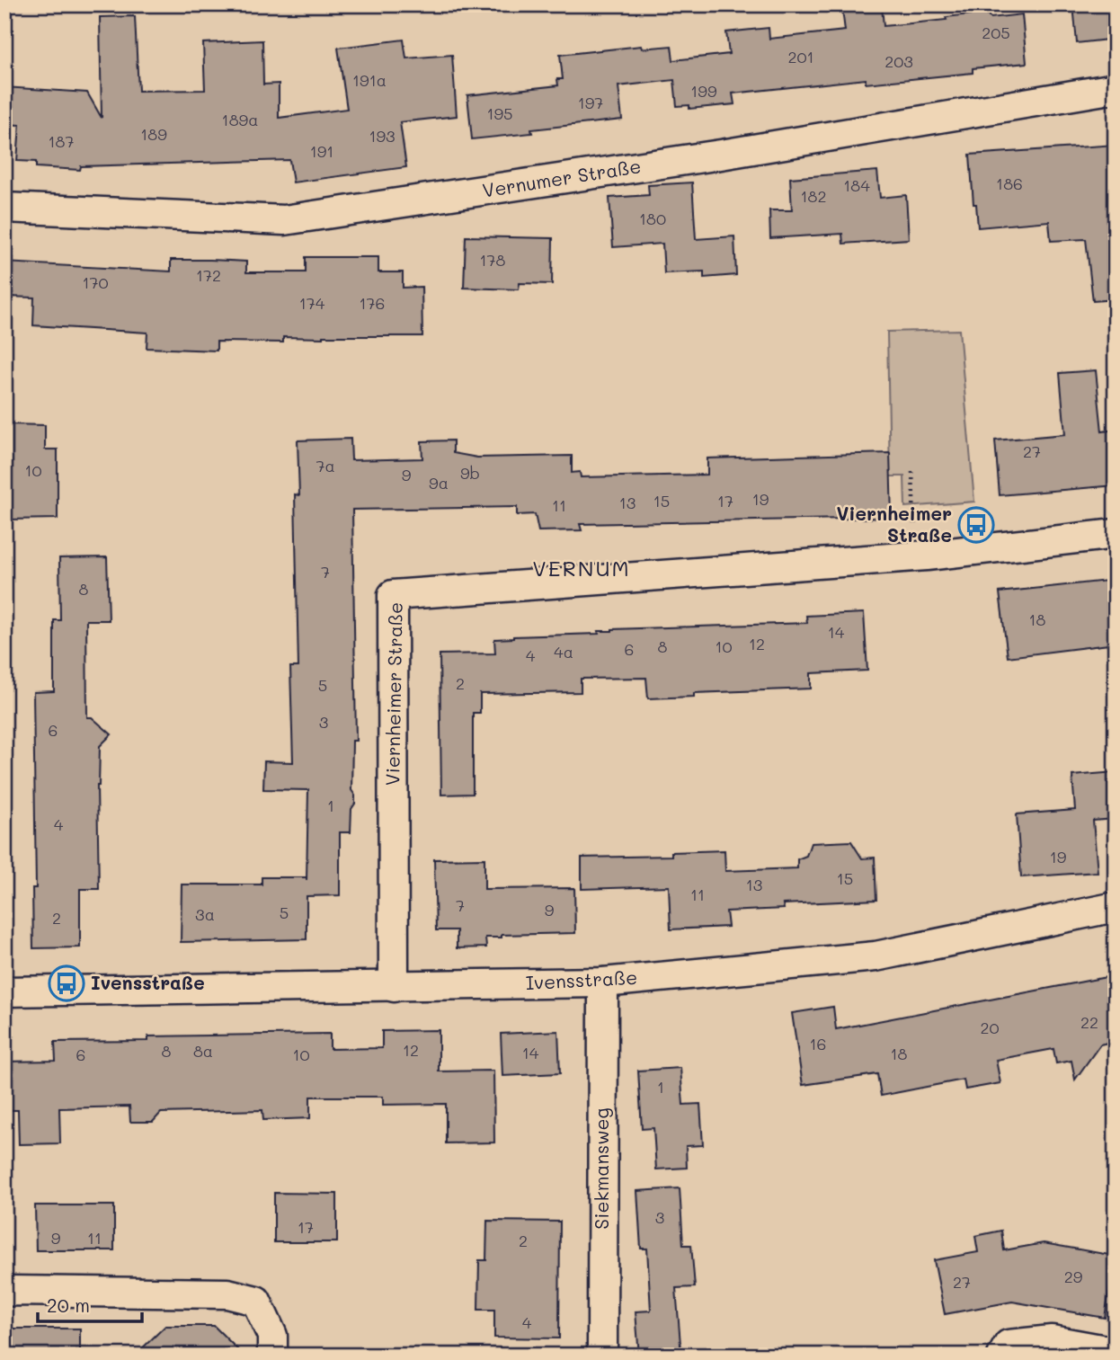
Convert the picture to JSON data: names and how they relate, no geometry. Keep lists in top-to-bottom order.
{
  "streets": {
    "street": [
      "Vernumer Straße",
      "Viernheimer Straße",
      "Ivensstraße",
      "Siekmansweg"
    ]
  },
  "crossings": [
    ["Viernheimer Straße", "Ivensstraße"],
    ["Ivensstraße", "Siekmansweg"]
  ],
  "districts": ["VERNUM"],
  "places": {
    "bus stop": ["Viernheimer Straße", "Ivensstraße"]
  },
  "house_numbers": [
    "205",
    "201",
    "203",
    "191a",
    "199",
    "197",
    "195",
    "189a",
    "189",
    "193",
    "187",
    "191",
    "186",
    "184",
    "182",
    "180",
    "178",
    "172",
    "170",
    "174",
    "176",
    "27",
    "7a",
    "10",
    "9b",
    "9",
    "9a",
    "19",
    "15",
    "17",
    "13",
    "11",
    "7",
    "8",
    "18",
    "14",
    "12",
    "8",
    "10",
    "6",
    "4a",
    "4",
    "2",
    "5",
    "3",
    "6",
    "1",
    "4",
    "19",
    "15",
    "13",
    "11",
    "7",
    "9",
    "5",
    "3a",
    "2",
    "22",
    "20",
    "16",
    "12",
    "8",
    "8a",
    "14",
    "18",
    "6",
    "10",
    "1",
    "3",
    "17",
    "9",
    "11",
    "2",
    "29",
    "27",
    "4"
  ],
  "scale_bar": "20 m"
}
